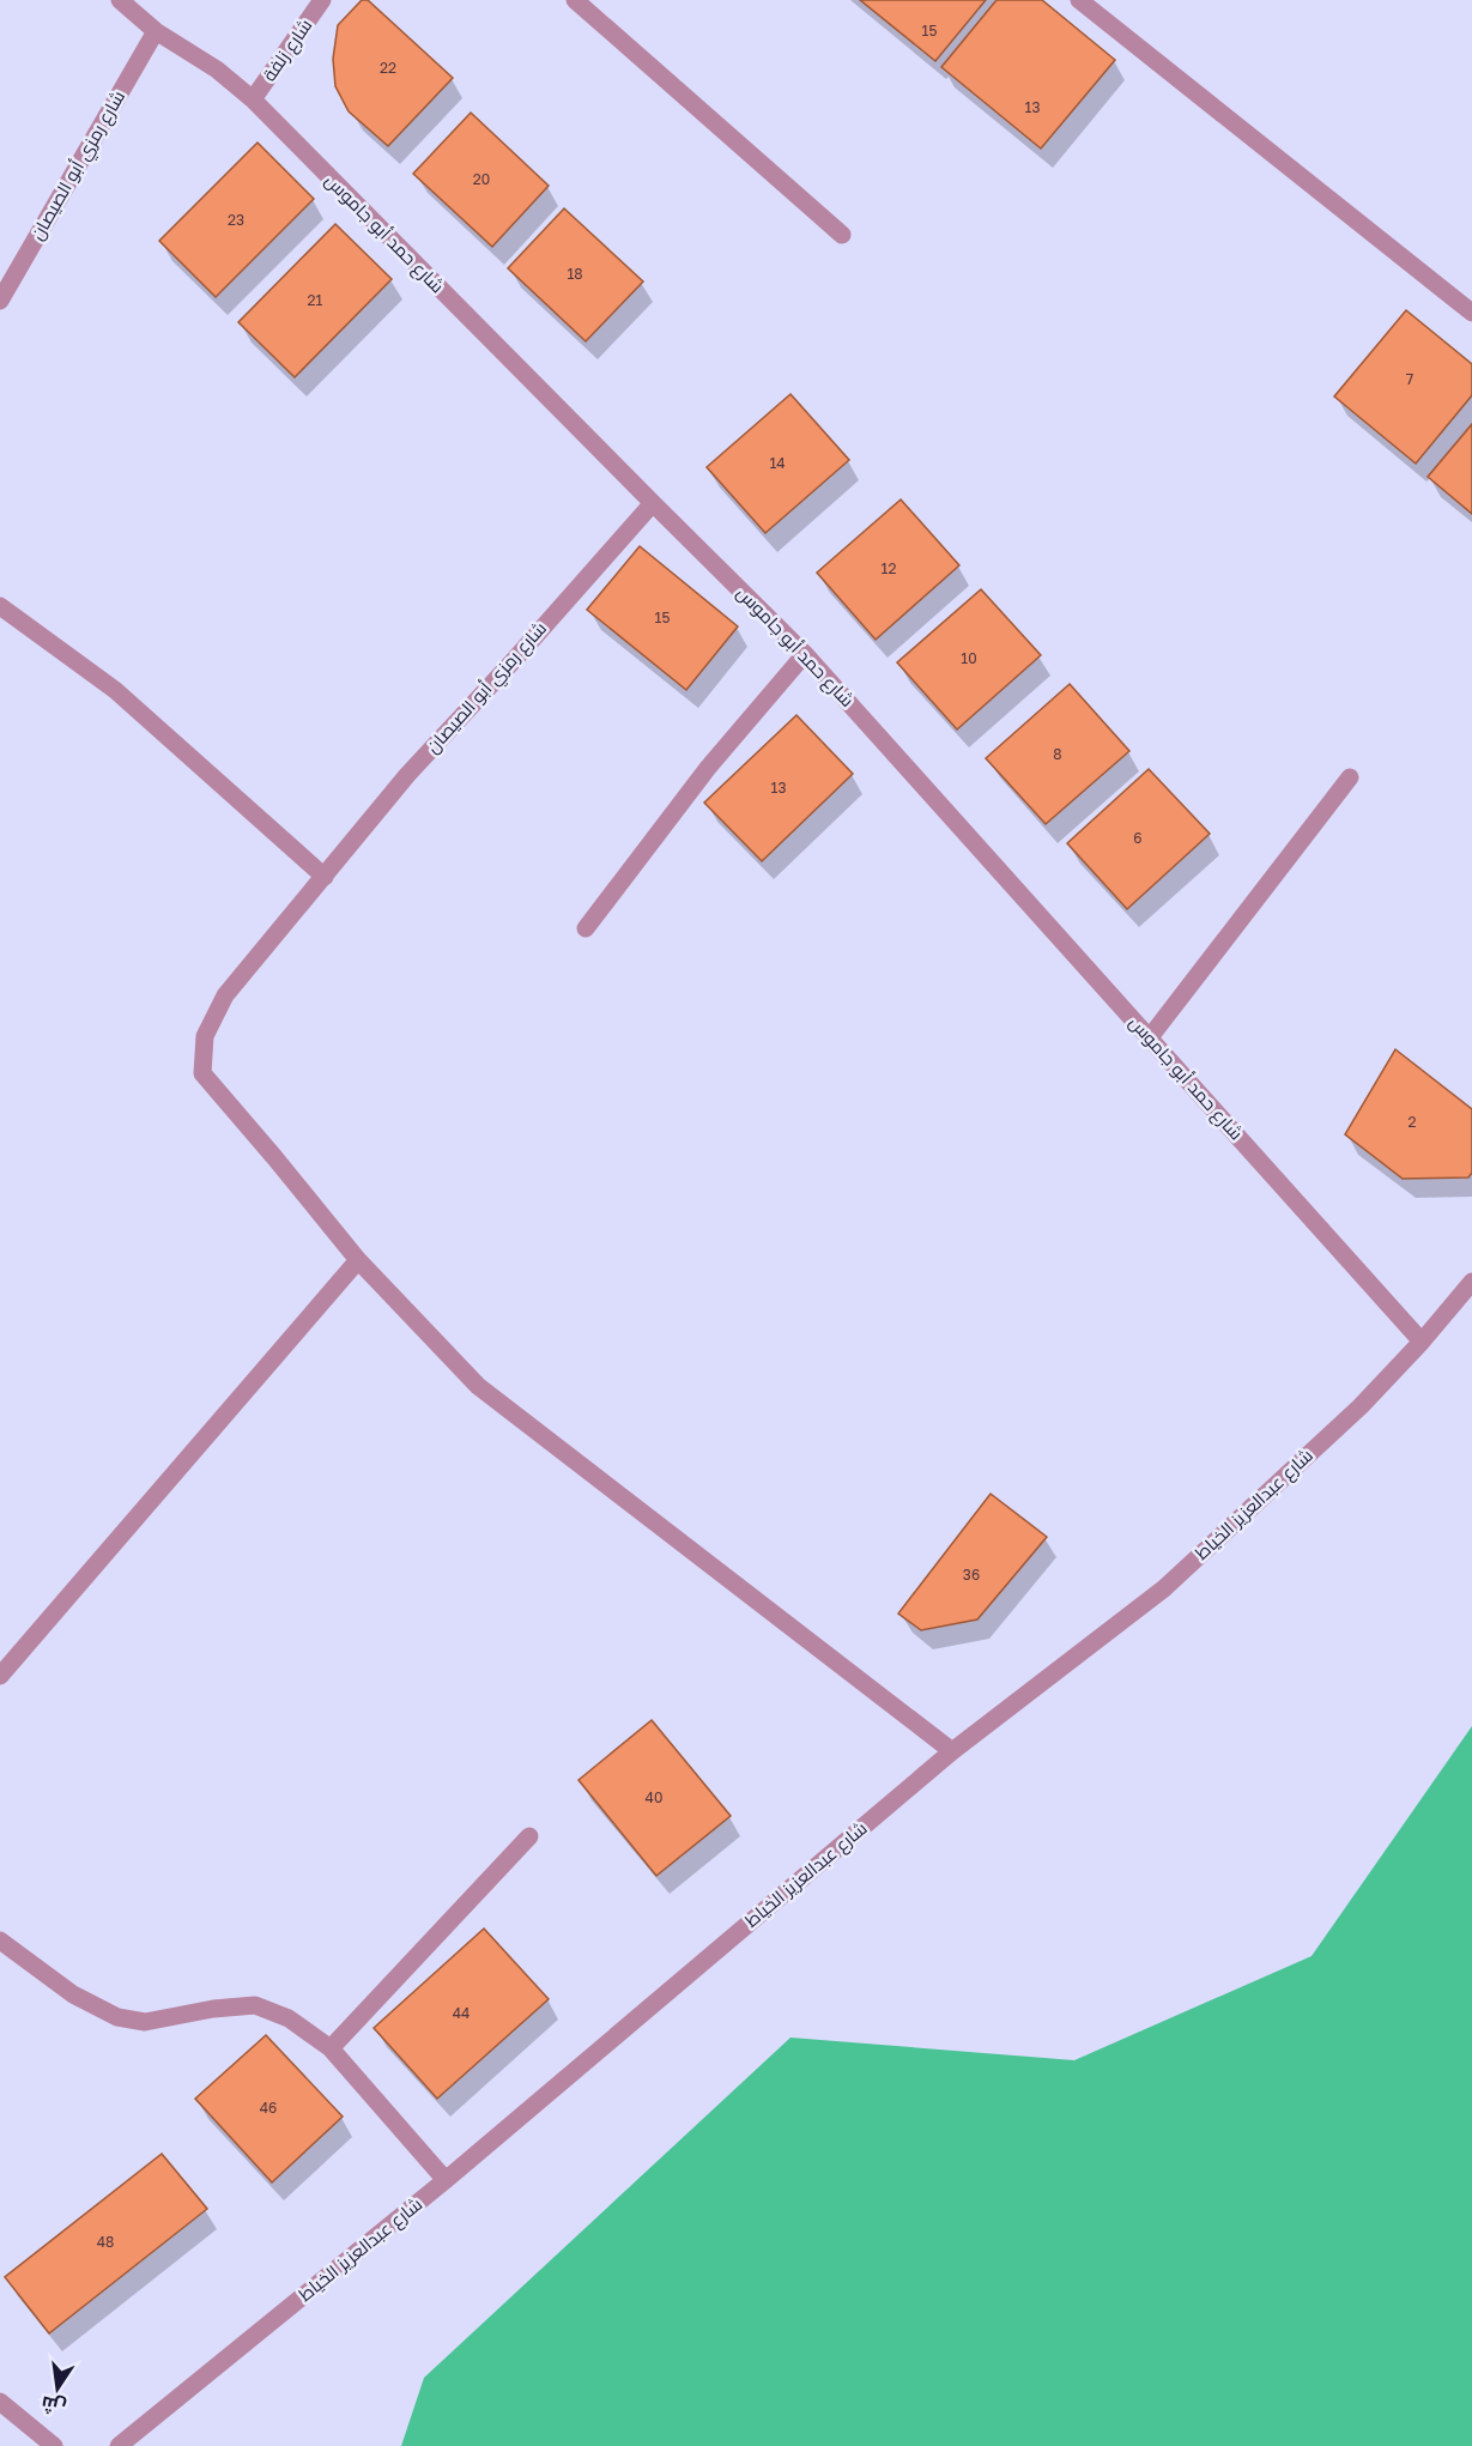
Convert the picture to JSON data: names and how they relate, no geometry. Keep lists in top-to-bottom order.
{
  "streets": {
    "street": [
      "شارع زلفة",
      "شارع رمزي أبو الصيصان",
      "شارع حمد أبو جاموس",
      "شارع عبدالعزيز الخياط"
    ]
  },
  "crossings": [
    ["شارع زلفة", "شارع حمد أبو جاموس"],
    ["شارع رمزي أبو الصيصان", "شارع حمد أبو جاموس"],
    ["شارع حمد أبو جاموس", "شارع عبدالعزيز الخياط"]
  ],
  "house_numbers": [
    "15",
    "22",
    "13",
    "20",
    "23",
    "18",
    "21",
    "7",
    "14",
    "12",
    "15",
    "10",
    "8",
    "13",
    "6",
    "2",
    "36",
    "40",
    "44",
    "46",
    "48"
  ],
  "north": "bottom"
}
